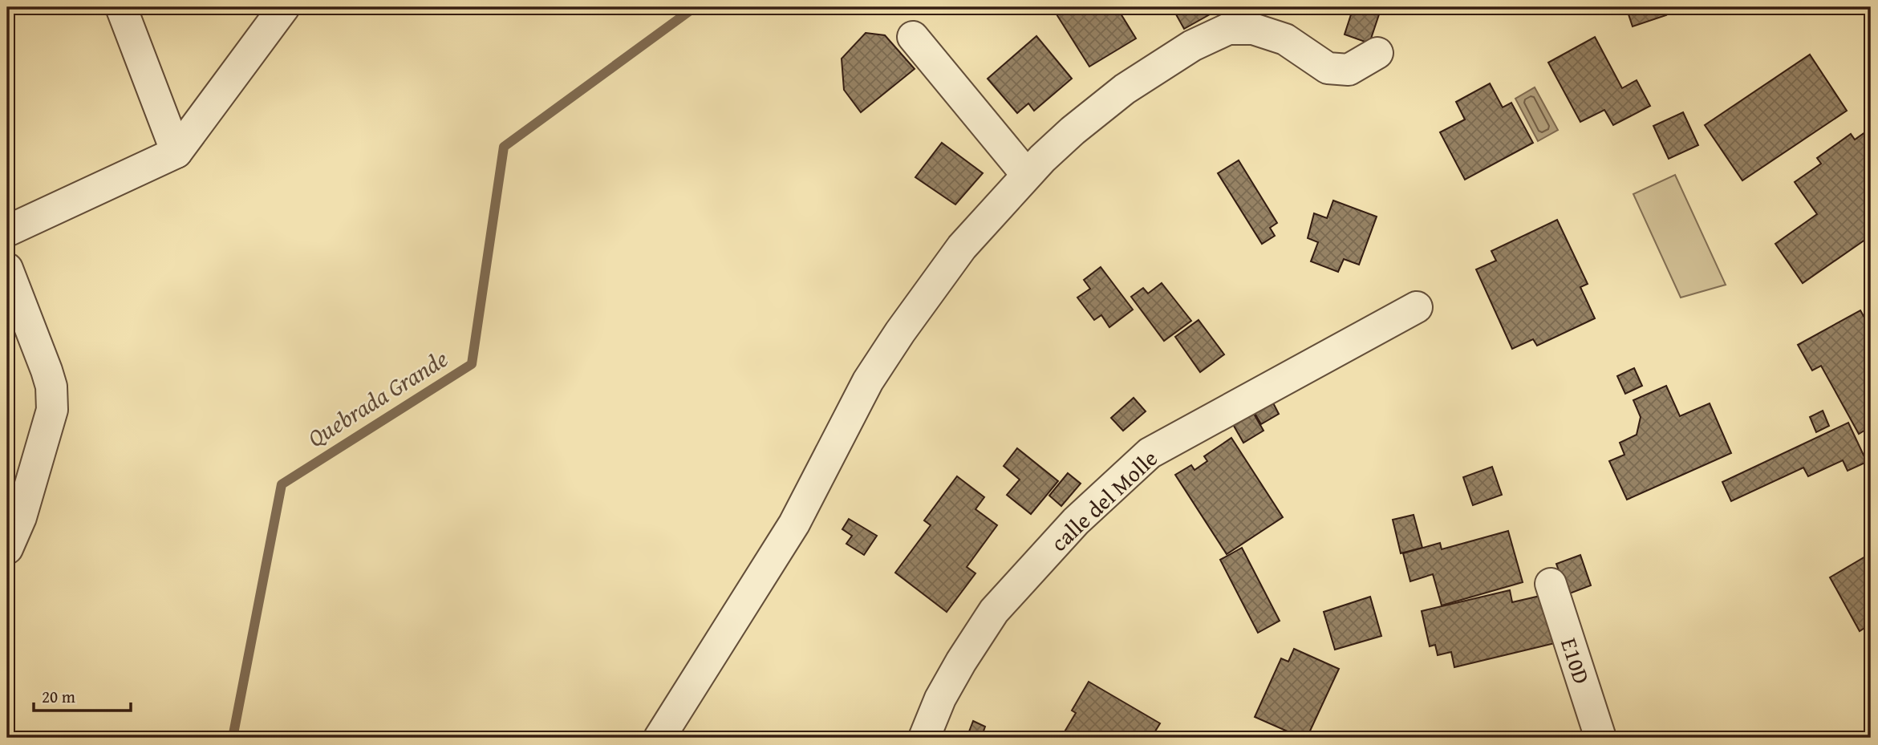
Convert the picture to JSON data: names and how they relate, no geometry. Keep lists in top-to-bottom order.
{
  "streets": {
    "street": ["calle del Molle", "E10D"]
  },
  "water": ["Quebrada Grande"],
  "scale_bar": "20 m"
}
